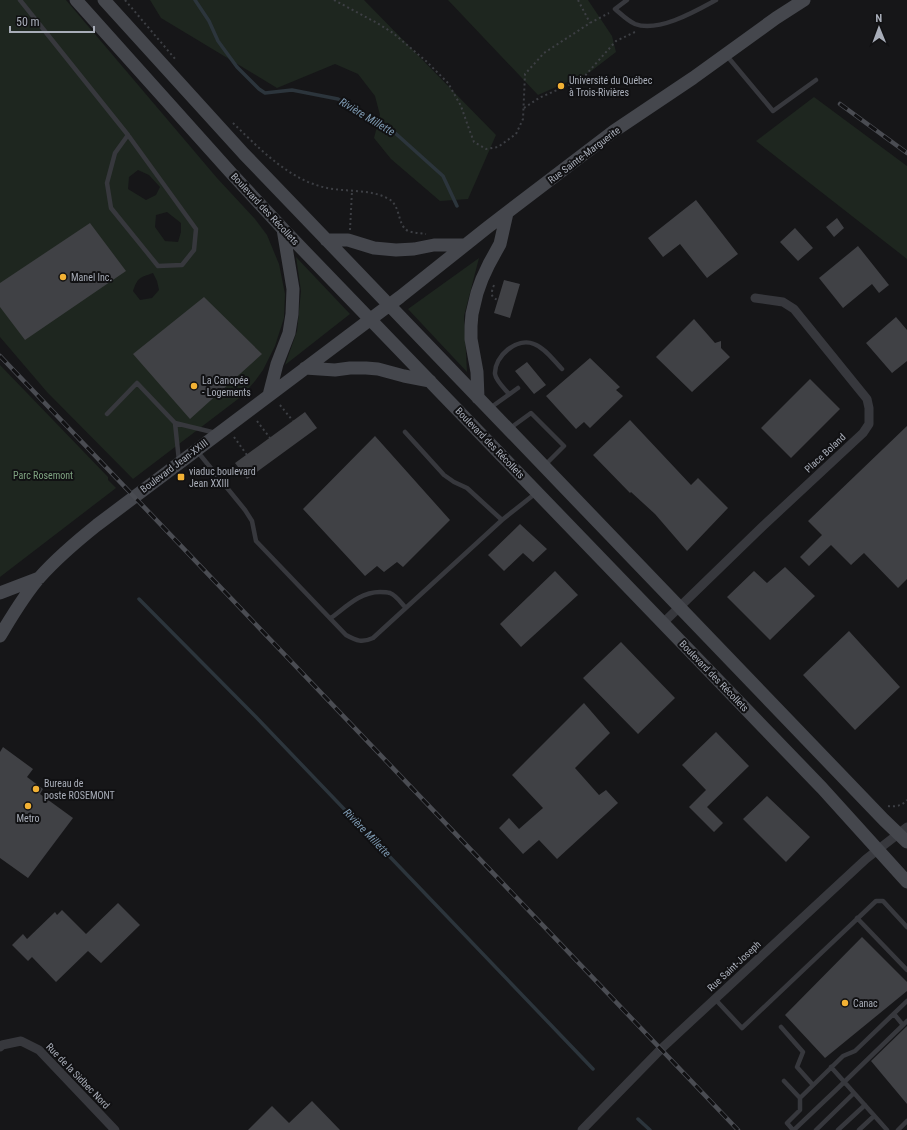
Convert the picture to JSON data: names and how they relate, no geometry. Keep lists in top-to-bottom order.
{
  "streets": {
    "main road": ["Rue Sainte-Marguerite", "Boulevard des Récollets", "Boulevard Jean-XXIII"],
    "street": ["Place Boland", "Rue Saint-Joseph", "Rue de la Sidbec Nord"]
  },
  "crossings": [
    ["Rue Sainte-Marguerite", "Boulevard des Récollets"],
    ["Rue Sainte-Marguerite", "Boulevard Jean-XXIII"],
    ["Boulevard des Récollets", "Place Boland"],
    ["Boulevard des Récollets", "Boulevard Jean-XXIII"],
    ["Boulevard des Récollets", "Rue Saint-Joseph"]
  ],
  "water": ["Rivière Millette"],
  "parks": ["Parc Rosemont"],
  "places": {
    "other": [
      "Université du Québec à Trois-Rivières",
      "Manel Inc.",
      "La Canopée - Logements",
      "Bureau de poste ROSEMONT",
      "Metro",
      "Canac"
    ],
    "transit": ["viaduc boulevard Jean XXIII"]
  },
  "scale_bar": "50 m",
  "north": "top"
}
